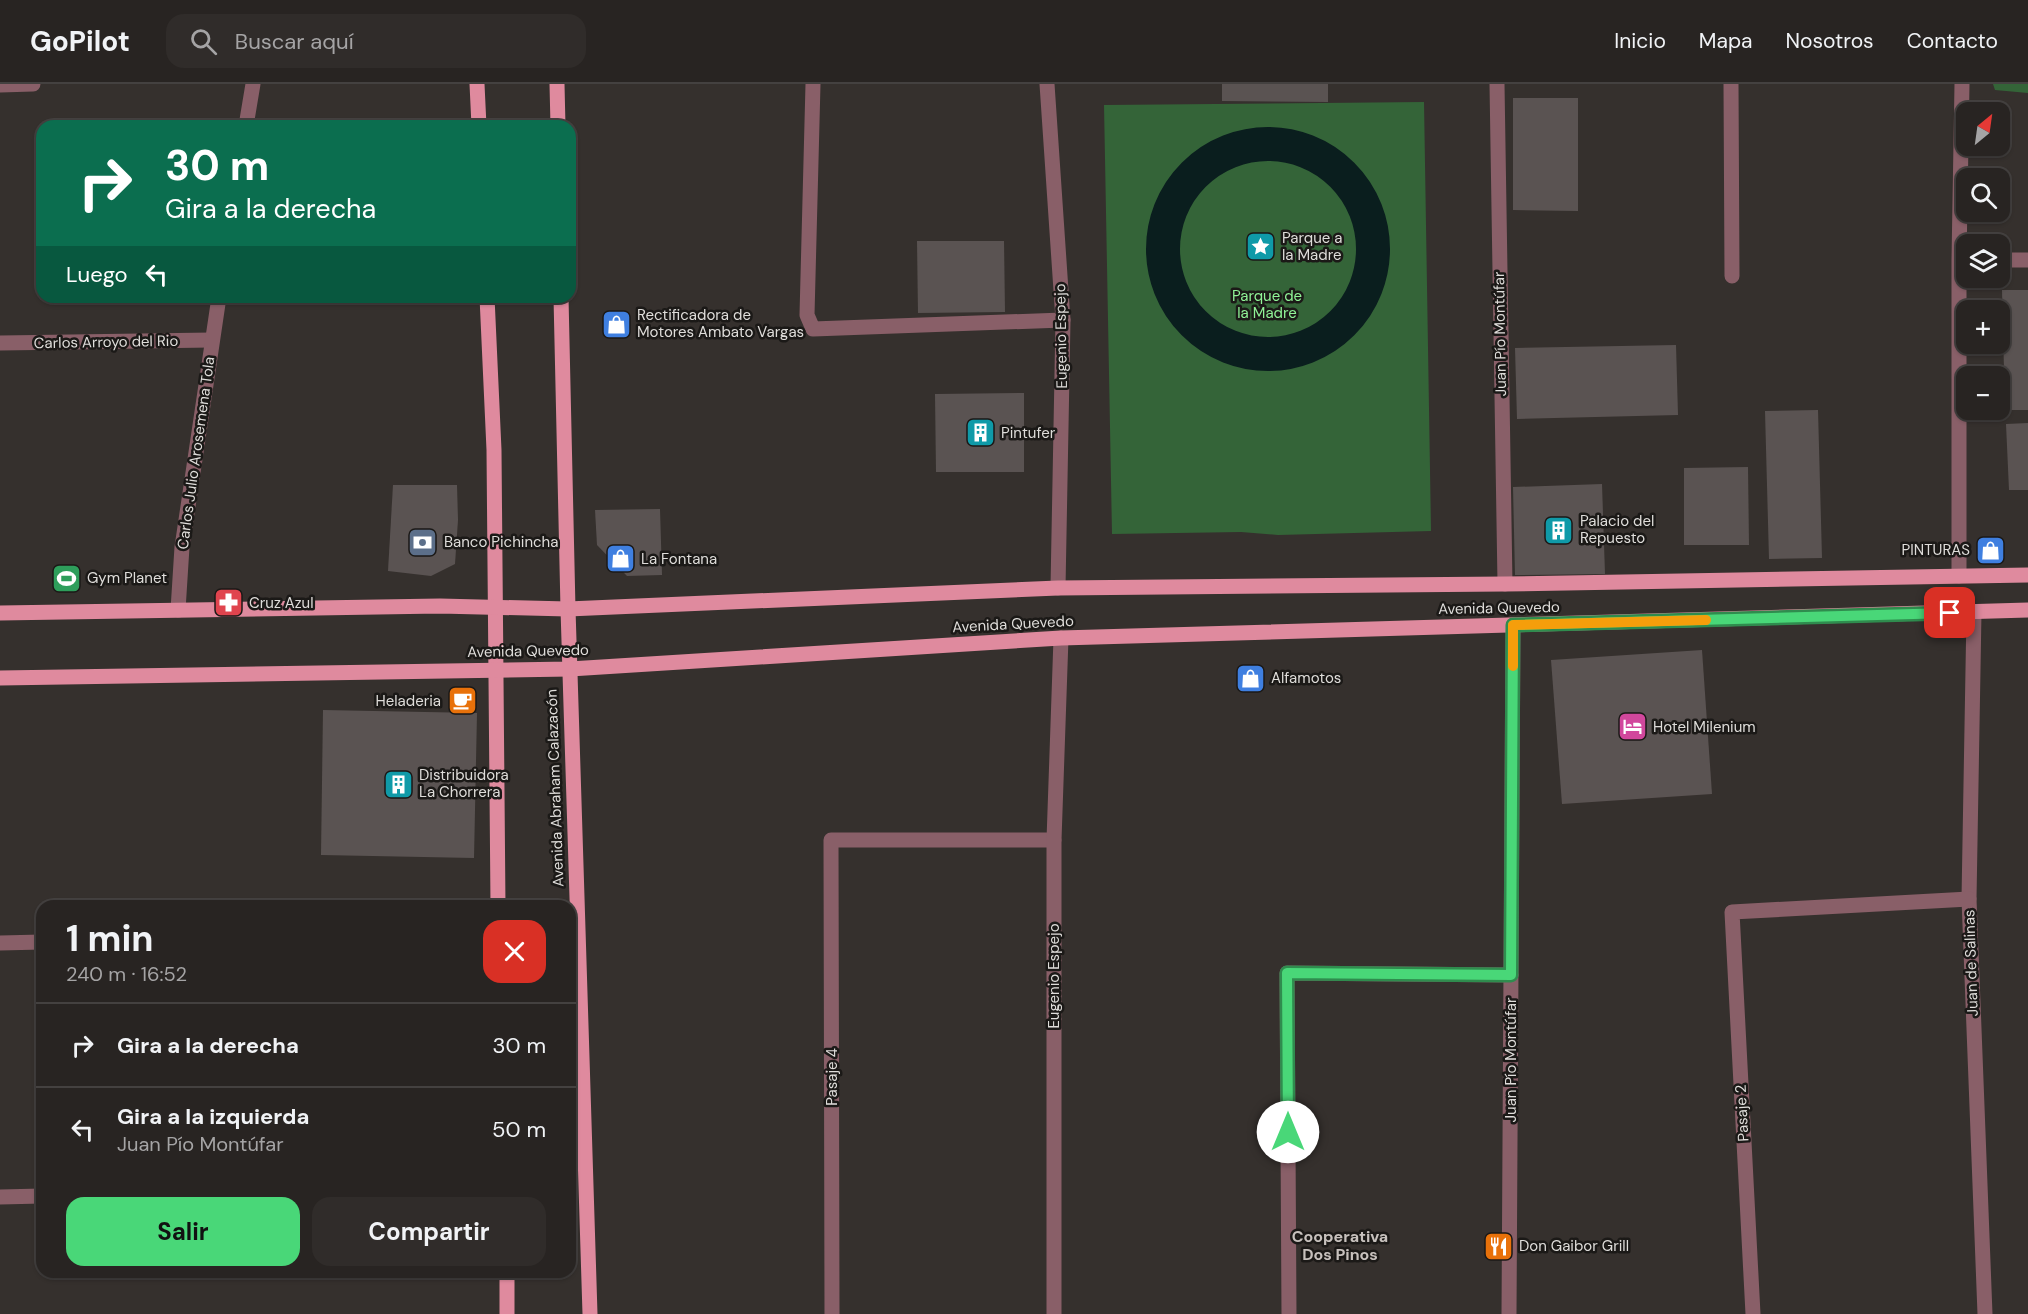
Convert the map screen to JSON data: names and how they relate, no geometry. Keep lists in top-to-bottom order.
{
  "streets": {
    "main road": ["Avenida Quevedo", "Avenida Abraham Calazacón"],
    "street": [
      "Juan Pío Montúfar",
      "Eugenio Espejo",
      "Carlos Arroyo del Rio",
      "Carlos Julio Arosemena Tola",
      "Juan de Salinas",
      "Pasaje 4",
      "Pasaje 2"
    ]
  },
  "crossings": [
    ["Juan Pío Montúfar", "Avenida Quevedo"],
    ["Eugenio Espejo", "Avenida Quevedo"],
    ["Eugenio Espejo", "Pasaje 4"],
    ["Carlos Arroyo del Rio", "Carlos Julio Arosemena Tola"],
    ["Carlos Julio Arosemena Tola", "Avenida Quevedo"],
    ["Avenida Quevedo", "Avenida Abraham Calazacón"],
    ["Avenida Quevedo", "Juan de Salinas"],
    ["Juan de Salinas", "Pasaje 2"]
  ],
  "districts": ["Cooperativa Dos Pinos"],
  "parks": ["Parque de la Madre"],
  "places": {
    "place": ["Parque a la Madre"],
    "shop": [
      "Rectificadora de Motores Ambato Vargas",
      "PINTURAS",
      "La Fontana",
      "Alfamotos"
    ],
    "building": ["Pintufer", "Palacio del Repuesto", "Distribuidora La Chorrera"],
    "bank": ["Banco Pichincha"],
    "sports": ["Gym Planet"],
    "pharmacy": ["Cruz Azul"],
    "cafe": ["Heladeria"],
    "hotel": ["Hotel Milenium"],
    "restaurant": ["Don Gaibor Grill"]
  },
  "north": "top right",
  "page": {
    "header": "GoPilot",
    "search": "Buscar aquí",
    "nav": [
      "Inicio",
      "Mapa",
      "Nosotros",
      "Contacto"
    ],
    "map_buttons": ["+", "−"],
    "turn": ["30 m", "Gira a la derecha"],
    "then": "Luego",
    "heading": ["1 min", "240 m · 16:52"],
    "list": [
      {
        "name": "Gira a la derecha",
        "value": "30 m"
      },
      {
        "name": "Gira a la izquierda",
        "note": "Juan Pío Montúfar",
        "value": "50 m"
      }
    ],
    "buttons": ["Salir", "Compartir"]
  }
}
